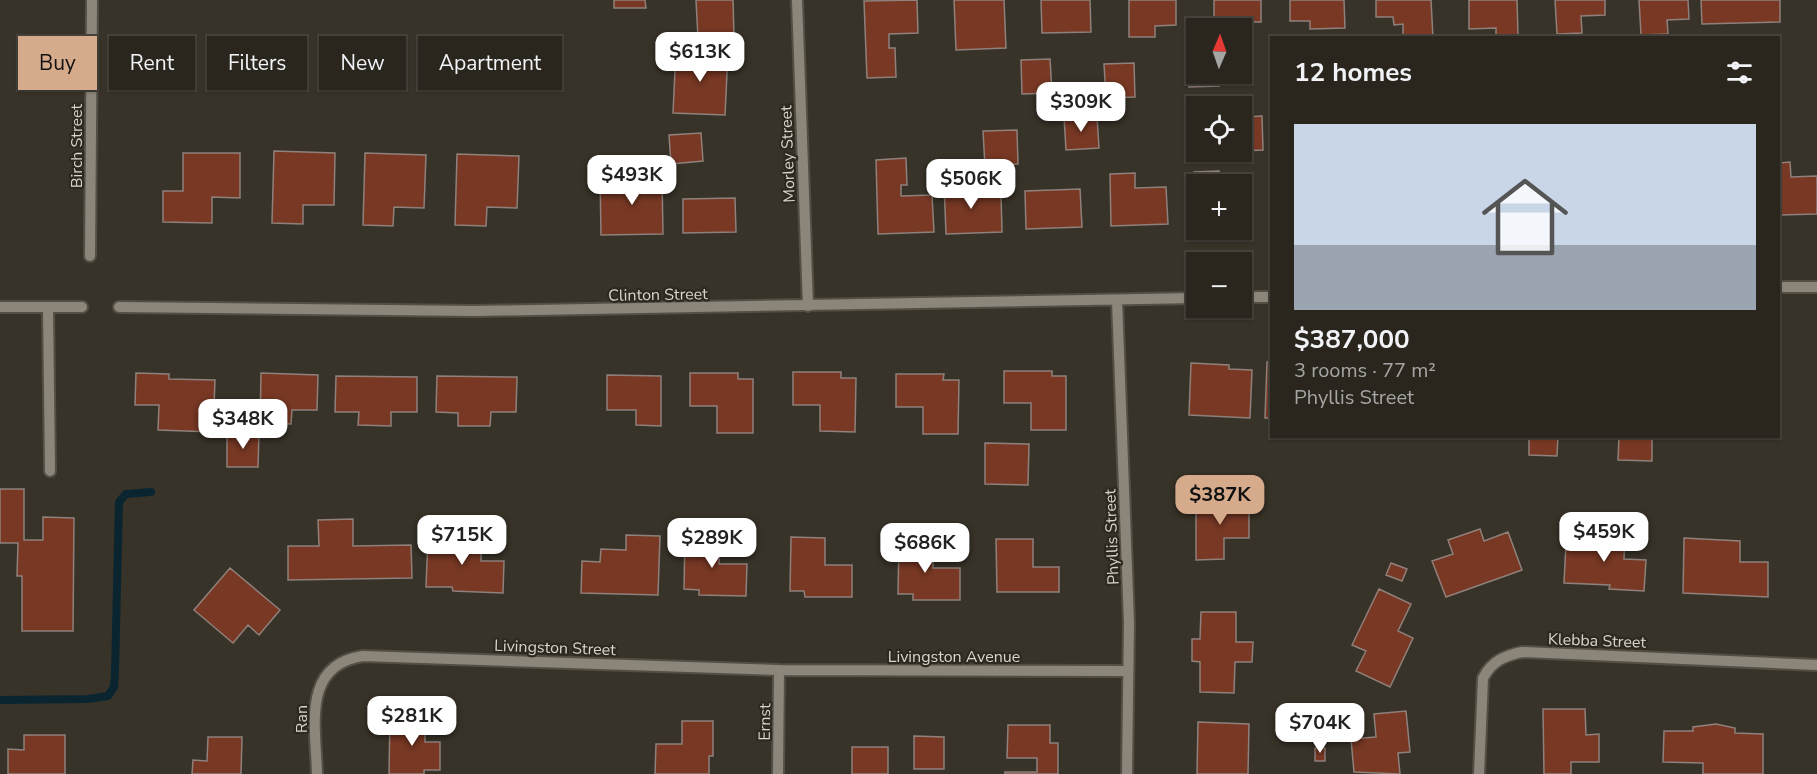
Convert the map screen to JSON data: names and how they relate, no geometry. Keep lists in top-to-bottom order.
{
  "streets": {
    "street": [
      "Birch Street",
      "Morley Street",
      "Clinton Street",
      "Phyllis Street",
      "Klebba Street",
      "Livingston Street",
      "Livingston Avenue",
      "Ran",
      "Ernst"
    ]
  },
  "crossings": [
    ["Morley Street", "Clinton Street"],
    ["Clinton Street", "Phyllis Street"],
    ["Phyllis Street", "Livingston Avenue"],
    ["Livingston Street", "Livingston Avenue"],
    ["Livingston Street", "Ran"],
    ["Livingston Street", "Ernst"],
    ["Livingston Avenue", "Ernst"]
  ],
  "north": "top",
  "page": {
    "map_buttons": ["+", "−"],
    "price": [
      "$613K",
      "$309K",
      "$493K",
      "$506K",
      "$348K",
      "$387K",
      "$459K",
      "$715K",
      "$289K",
      "$686K",
      "$281K",
      "$704K"
    ],
    "chip": [
      "Buy",
      "Rent",
      "Filters",
      "New",
      "Apartment"
    ],
    "heading": "12 homes",
    "list": [
      {
        "name": "$387,000",
        "note": "3 rooms · 77 m² · Phyllis Street"
      }
    ]
  }
}
